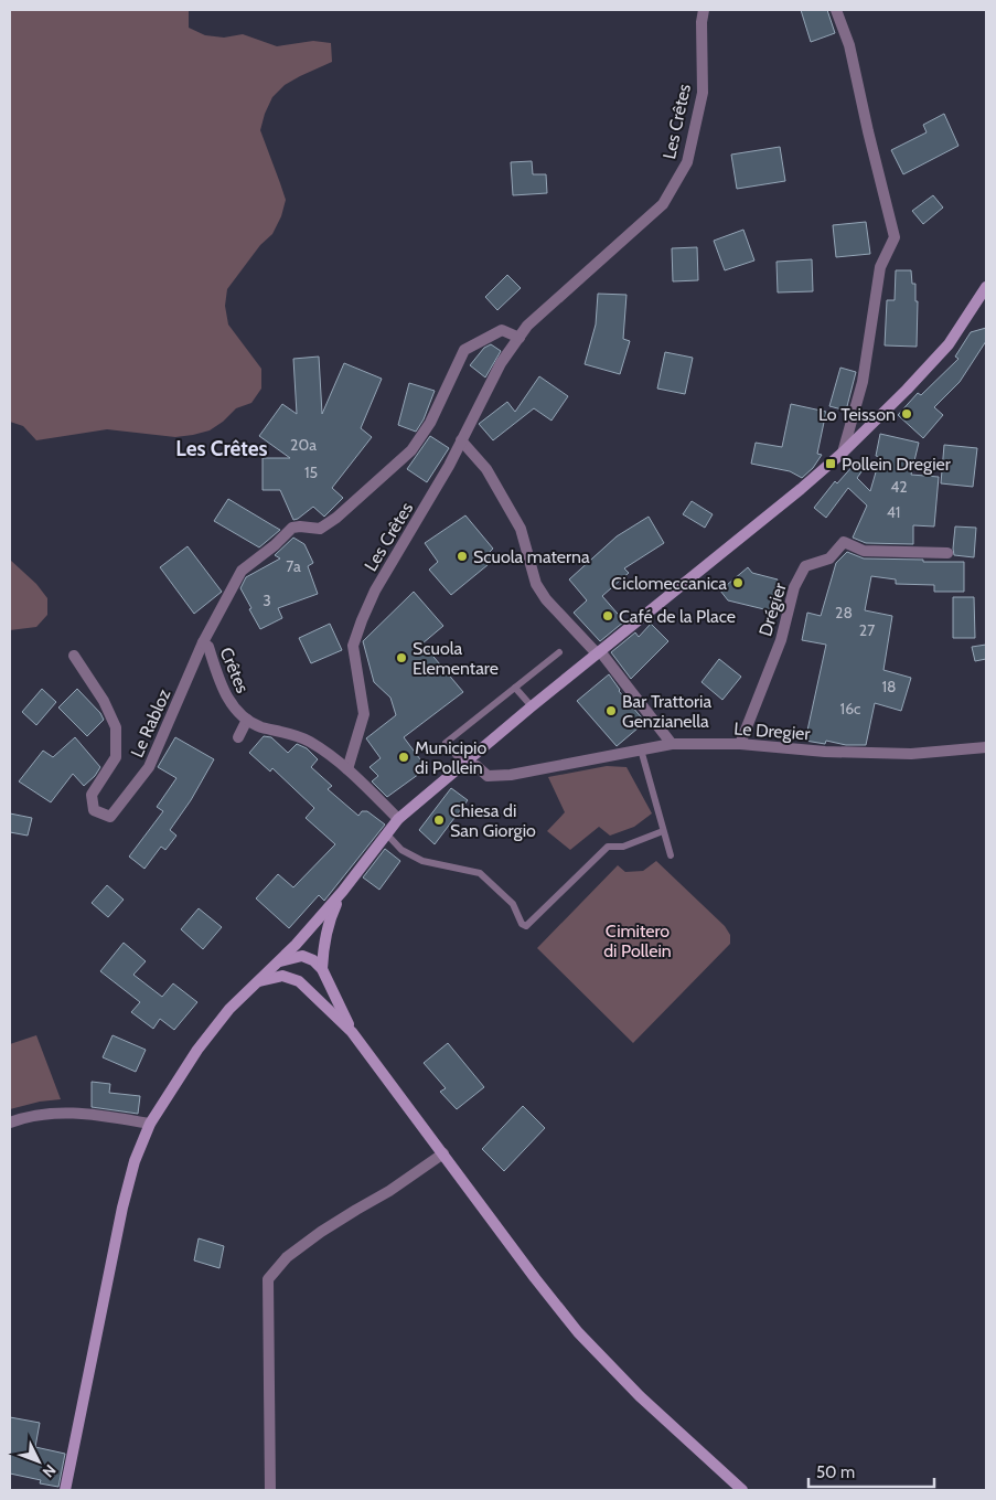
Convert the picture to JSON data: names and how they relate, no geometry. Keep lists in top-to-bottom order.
{
  "streets": {
    "street": [
      "Les Crêtes",
      "Drégier",
      "Crêtes",
      "Le Rabloz",
      "Le Dregier"
    ]
  },
  "crossings": [
    ["Les Crêtes", "Crêtes"],
    ["Drégier", "Le Dregier"],
    ["Crêtes", "Le Rabloz"]
  ],
  "districts": ["Les Crêtes"],
  "parks": ["Cimitero di Pollein"],
  "places": {
    "other": [
      "Lo Teisson",
      "Scuola materna",
      "Ciclomeccanica",
      "Café de la Place",
      "Scuola Elementare",
      "Bar Trattoria Genzianella",
      "Municipio di Pollein",
      "Chiesa di San Giorgio"
    ],
    "transit": ["Pollein Dregier"]
  },
  "house_numbers": [
    "20a",
    "15",
    "42",
    "41",
    "7a",
    "3",
    "28",
    "27",
    "18",
    "16c"
  ],
  "scale_bar": "50 m",
  "north": "bottom right"
}
